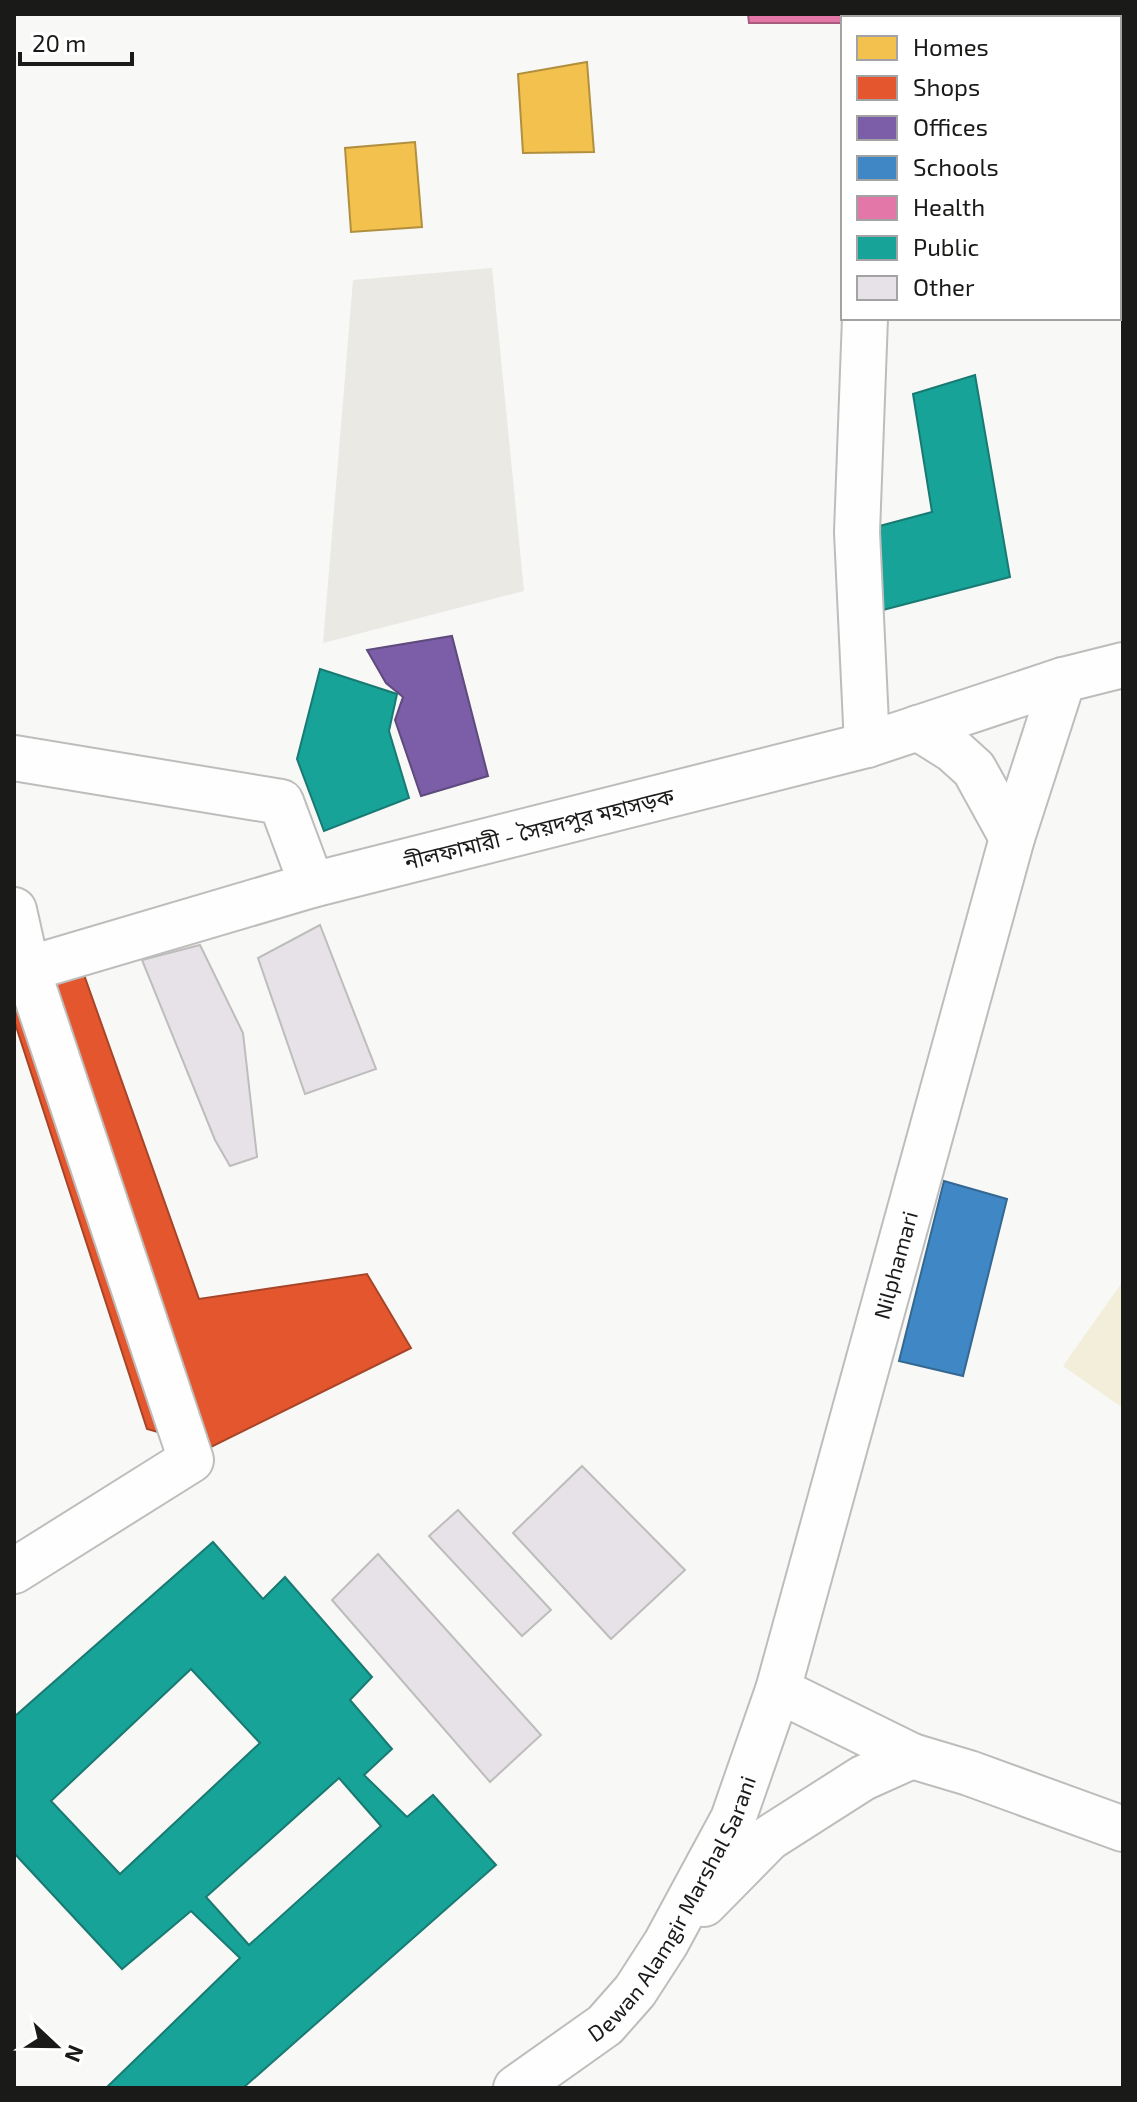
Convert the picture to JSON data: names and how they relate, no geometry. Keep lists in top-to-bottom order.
{
  "streets": {
    "street": ["নীলফামারী - সৈয়দপুর মহাসড়ক", "Nilphamari", "Dewan Alamgir Marshal Sarani"]
  },
  "crossings": [
    ["নীলফামারী - সৈয়দপুর মহাসড়ক", "Nilphamari"],
    ["Nilphamari", "Dewan Alamgir Marshal Sarani"]
  ],
  "legend": [
    "Homes",
    "Shops",
    "Offices",
    "Schools",
    "Health",
    "Public",
    "Other"
  ],
  "scale_bar": "20 m",
  "north": "right"
}
